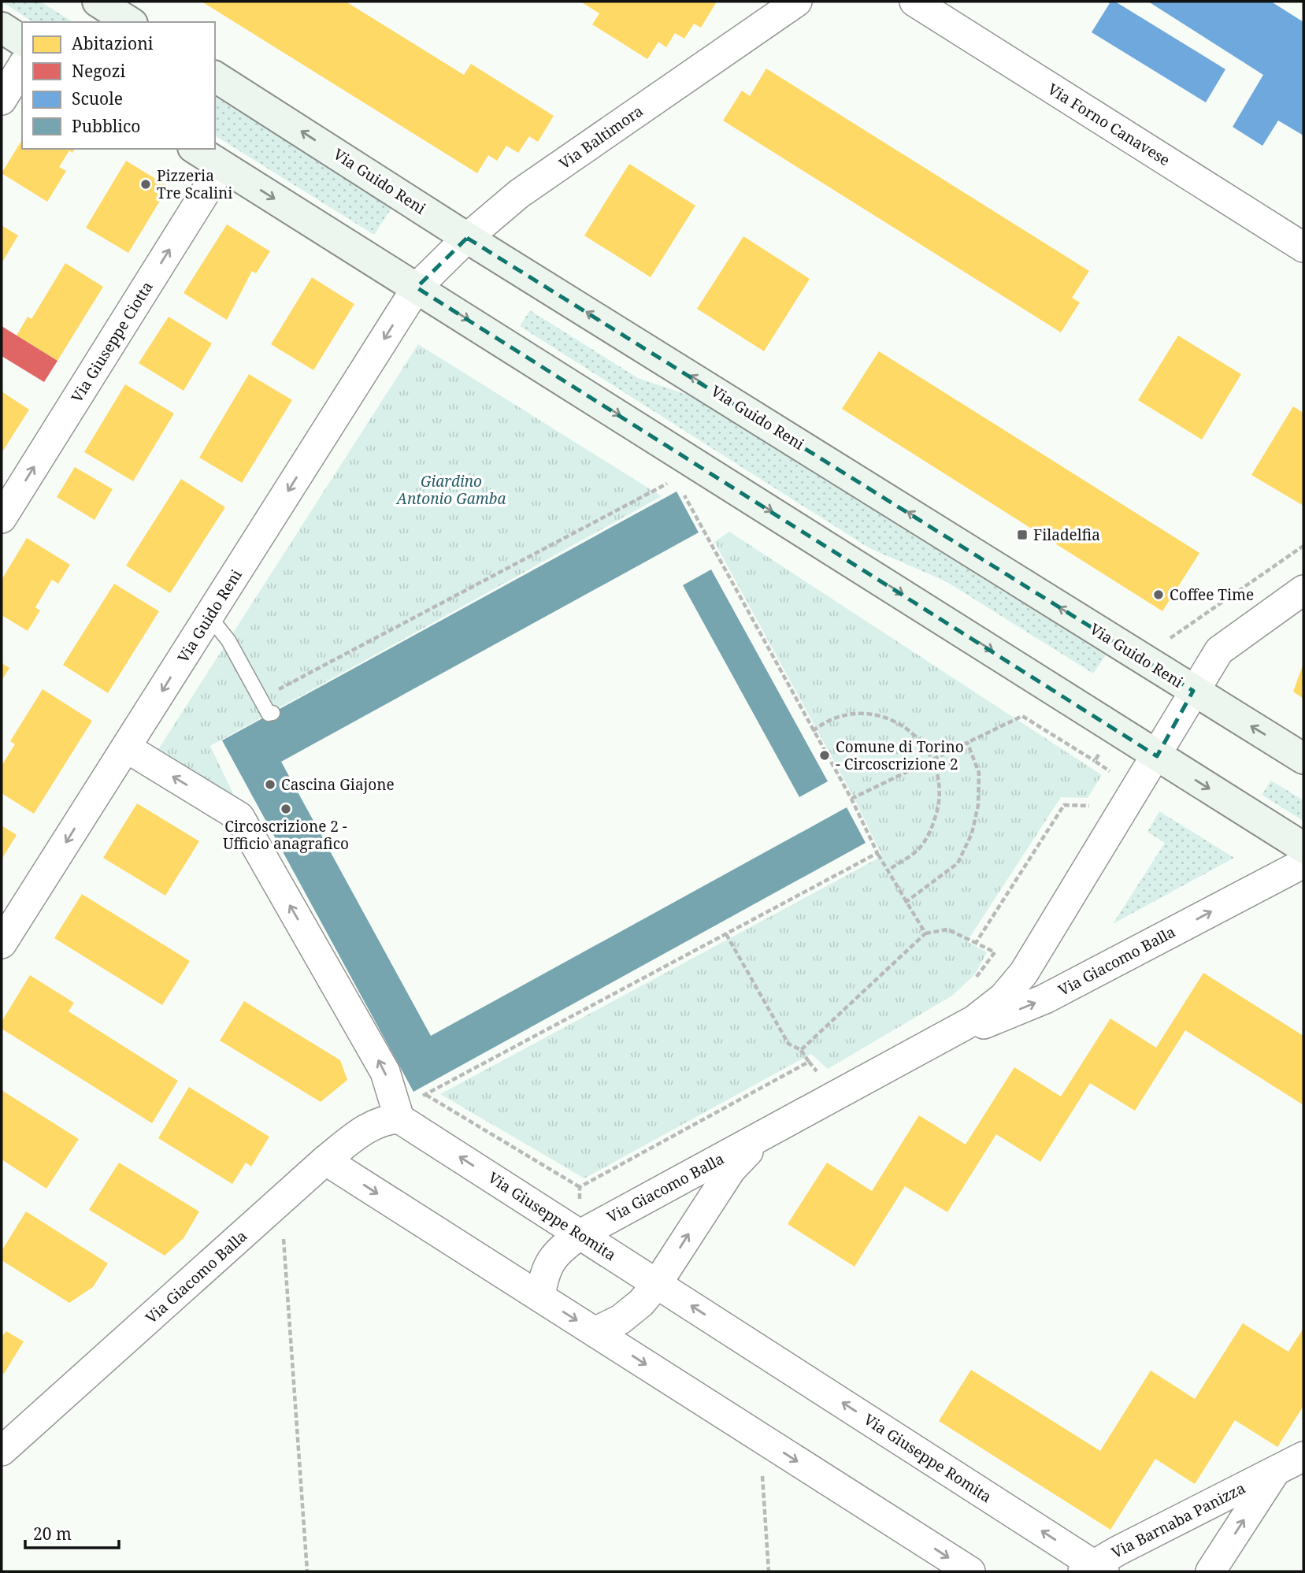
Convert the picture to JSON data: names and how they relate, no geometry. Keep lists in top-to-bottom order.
{
  "streets": {
    "main road": ["Via Guido Reni"],
    "street": [
      "Via Forno Canavese",
      "Via Baltimora",
      "Via Giuseppe Ciotta",
      "Via Giacomo Balla",
      "Via Giuseppe Romita",
      "Via Barnaba Panizza"
    ]
  },
  "crossings": [
    ["Via Baltimora", "Via Guido Reni"],
    ["Via Guido Reni", "Via Giacomo Balla"],
    ["Via Giacomo Balla", "Via Giuseppe Romita"],
    ["Via Giuseppe Romita", "Via Barnaba Panizza"]
  ],
  "one_way": ["Via Giuseppe Ciotta"],
  "parks": ["Giardino Antonio Gamba"],
  "places": {
    "other": [
      "Pizzeria Tre Scalini",
      "Coffee Time",
      "Comune di Torino - Circoscrizione 2",
      "Cascina Giajone",
      "Circoscrizione 2 - Ufficio anagrafico"
    ],
    "transit": ["Filadelfia"]
  },
  "legend": [
    "Abitazioni",
    "Negozi",
    "Scuole",
    "Pubblico"
  ],
  "scale_bar": "20 m"
}
